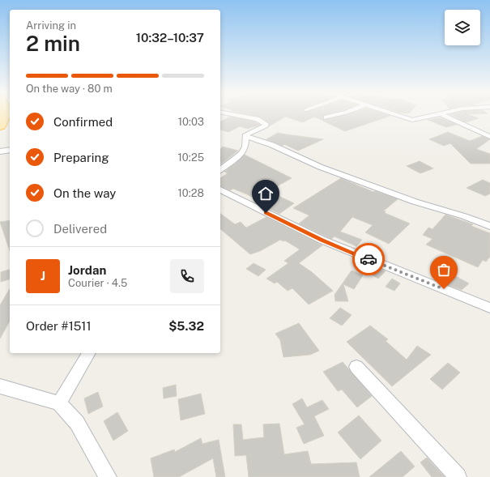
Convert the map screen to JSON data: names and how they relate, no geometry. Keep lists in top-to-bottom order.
{
  "page": {
    "heading": ["2 min", "Arriving in", "10:32–10:37"],
    "panel": [
      "Jordan",
      "Courier · 4.5",
      "Order #1511",
      "$5.32"
    ],
    "bar": "On the way · 80 m",
    "list": [
      ["Confirmed", "10:03"],
      ["Preparing", "10:25"],
      ["On the way", "10:28"],
      "Delivered"
    ],
    "round": "J"
  }
}
